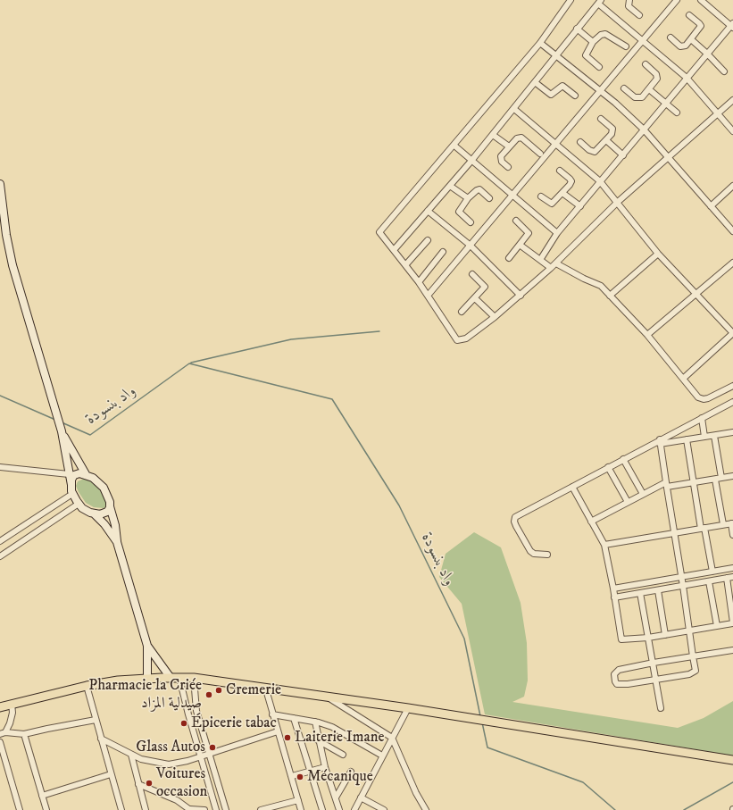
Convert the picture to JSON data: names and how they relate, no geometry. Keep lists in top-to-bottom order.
{
  "water": ["واد بنسودة"],
  "places": [
    "Cremerie",
    "Pharmacie la Criée صيدلية المزاد",
    "Épicerie tabac",
    "Laiterie Imane",
    "Glass Autos",
    "Mécanique",
    "Voitures occasion"
  ]
}
